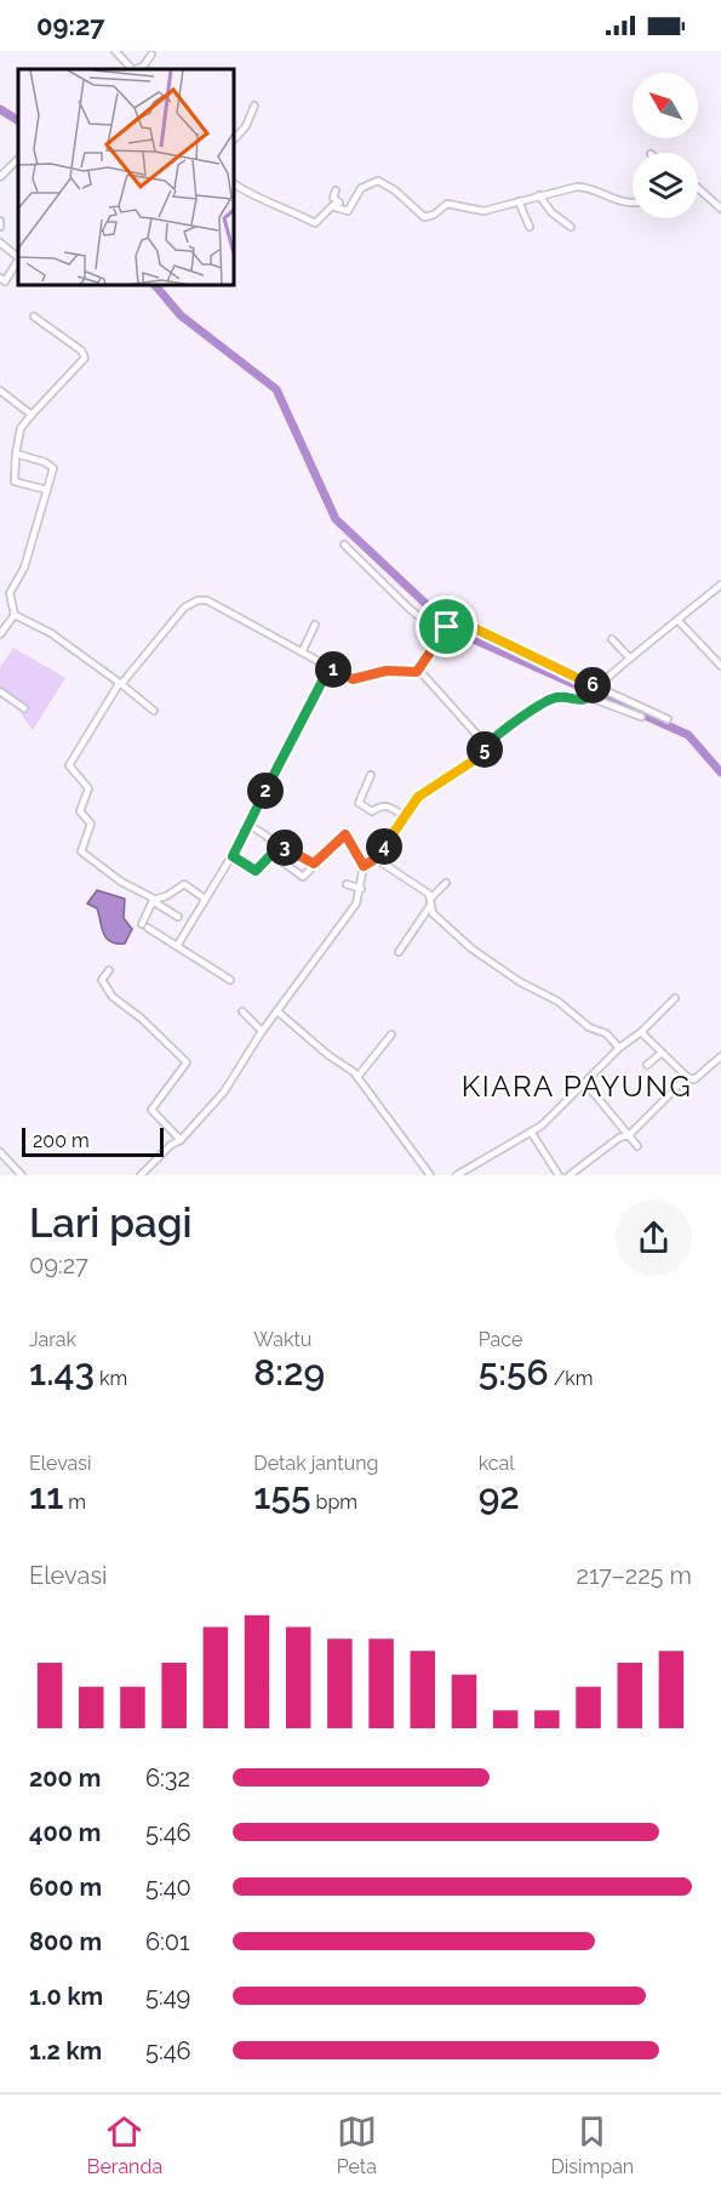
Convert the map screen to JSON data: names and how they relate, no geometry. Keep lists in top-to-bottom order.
{
  "districts": ["KIARA PAYUNG"],
  "scale_bar": "200 m",
  "north": "top left",
  "page": {
    "status": "09:27",
    "pins": [
      "1",
      "6",
      "5",
      "2",
      "4",
      "3"
    ],
    "scale": "200 m",
    "heading": ["Lari pagi", "09:27"],
    "stats": [
      ["Jarak", "1.43 km"],
      ["Waktu", "8:29"],
      ["Pace", "5:56 /km"],
      ["Elevasi", "11 m"],
      ["Detak jantung", "155 bpm"],
      ["kcal", "92"]
    ],
    "chart": ["Elevasi", "217–225 m"],
    "list": [
      {
        "name": "200 m",
        "note": "6:32"
      },
      {
        "name": "400 m",
        "note": "5:46"
      },
      {
        "name": "600 m",
        "note": "5:40"
      },
      {
        "name": "800 m",
        "note": "6:01"
      },
      {
        "name": "1.0 km",
        "note": "5:49"
      },
      {
        "name": "1.2 km",
        "note": "5:46"
      }
    ],
    "tabs": ["Beranda", "Peta", "Disimpan"]
  }
}
